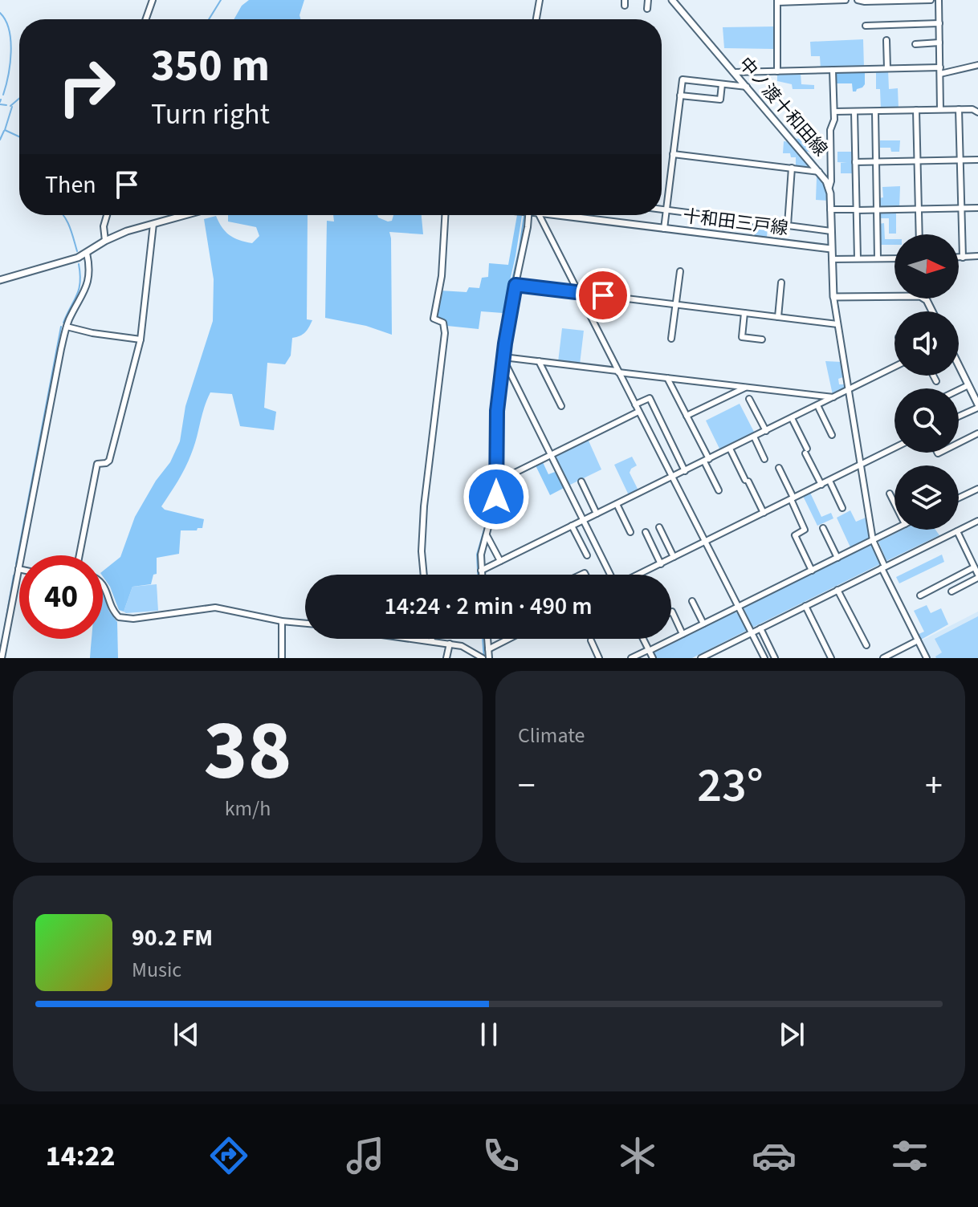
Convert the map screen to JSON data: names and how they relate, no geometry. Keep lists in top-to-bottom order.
{
  "streets": {
    "main road": ["中ノ渡十和田線", "十和田三戸線"]
  },
  "north": "right",
  "page": {
    "turn": ["350 m", "Turn right"],
    "then": "Then",
    "limit": "40",
    "trip": "14:24 · 2 min · 490 m",
    "tile": [
      ["38", "km/h"],
      "Climate"
    ],
    "heat": ["−", "23°", "+"],
    "song": ["90.2 FM", "Music"],
    "tabs": "14:22"
  }
}
